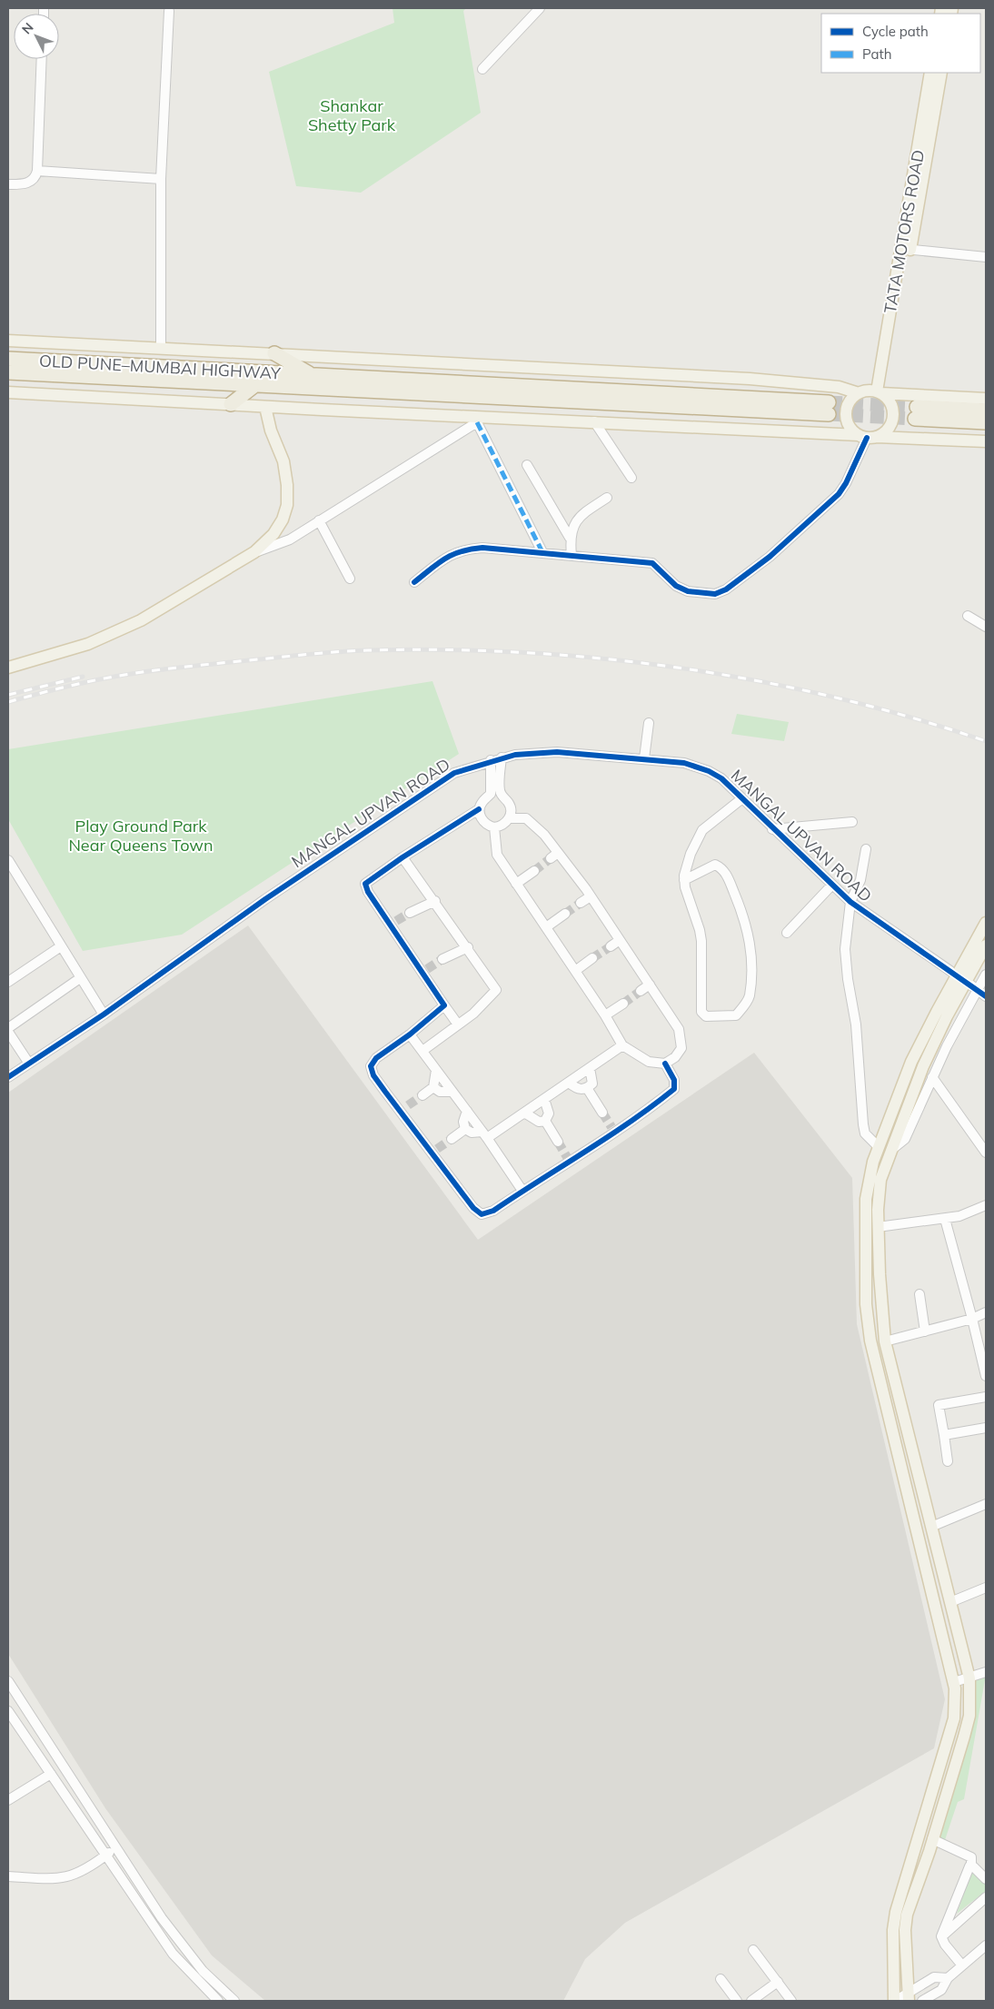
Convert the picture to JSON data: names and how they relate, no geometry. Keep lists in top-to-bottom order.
{
  "streets": {
    "highway": ["OLD PUNE–MUMBAI HIGHWAY"],
    "main road": ["TATA MOTORS ROAD"],
    "street": ["MANGAL UPVAN ROAD"]
  },
  "parks": ["Shankar Shetty Park", "Play Ground Park Near Queens Town"],
  "legend": ["Cycle path", "Path"],
  "north": "top left"
}
